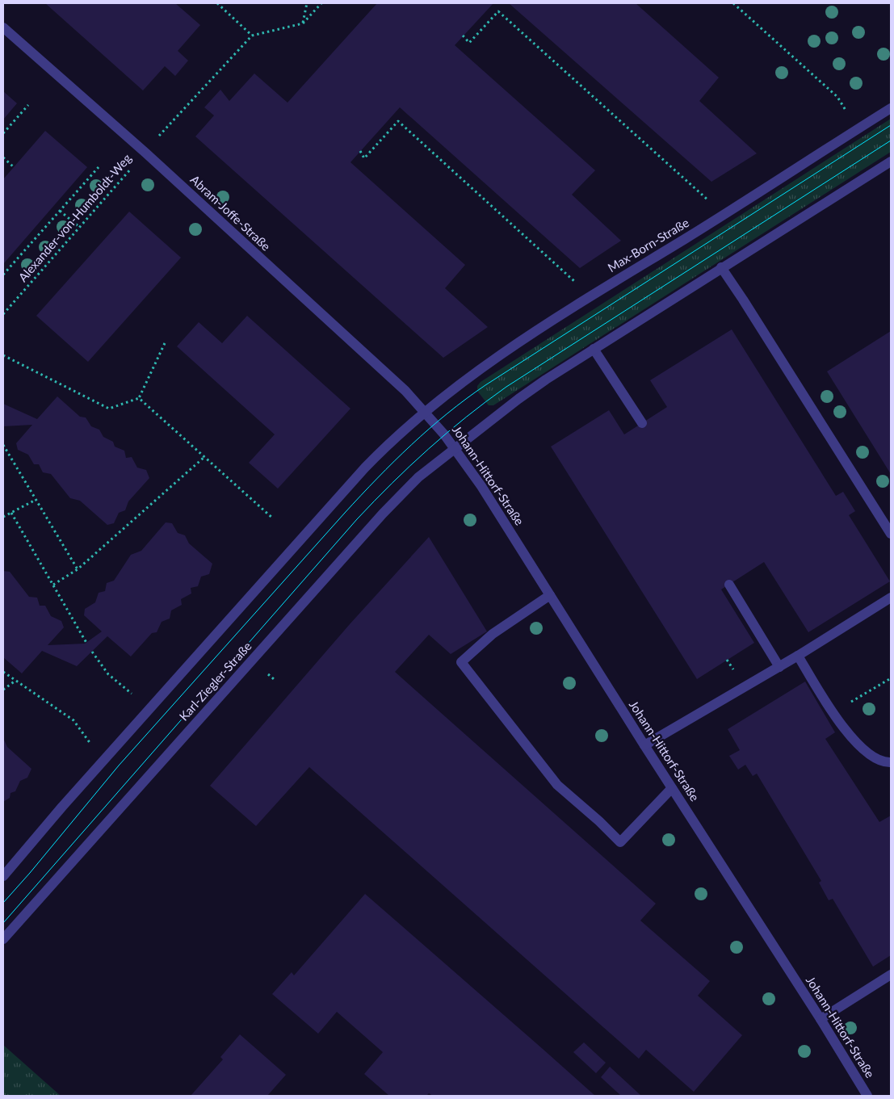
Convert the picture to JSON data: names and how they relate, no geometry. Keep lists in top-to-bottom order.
{
  "streets": {
    "street": [
      "Abram-Joffe-Straße",
      "Max-Born-Straße",
      "Johann-Hittorf-Straße",
      "Karl-Ziegler-Straße"
    ],
    "path": ["Alexander-von-Humboldt-Weg"]
  },
  "crossings": [
    ["Abram-Joffe-Straße", "Alexander-von-Humboldt-Weg"],
    ["Abram-Joffe-Straße", "Max-Born-Straße"],
    ["Abram-Joffe-Straße", "Johann-Hittorf-Straße"],
    ["Johann-Hittorf-Straße", "Karl-Ziegler-Straße"]
  ]
}
